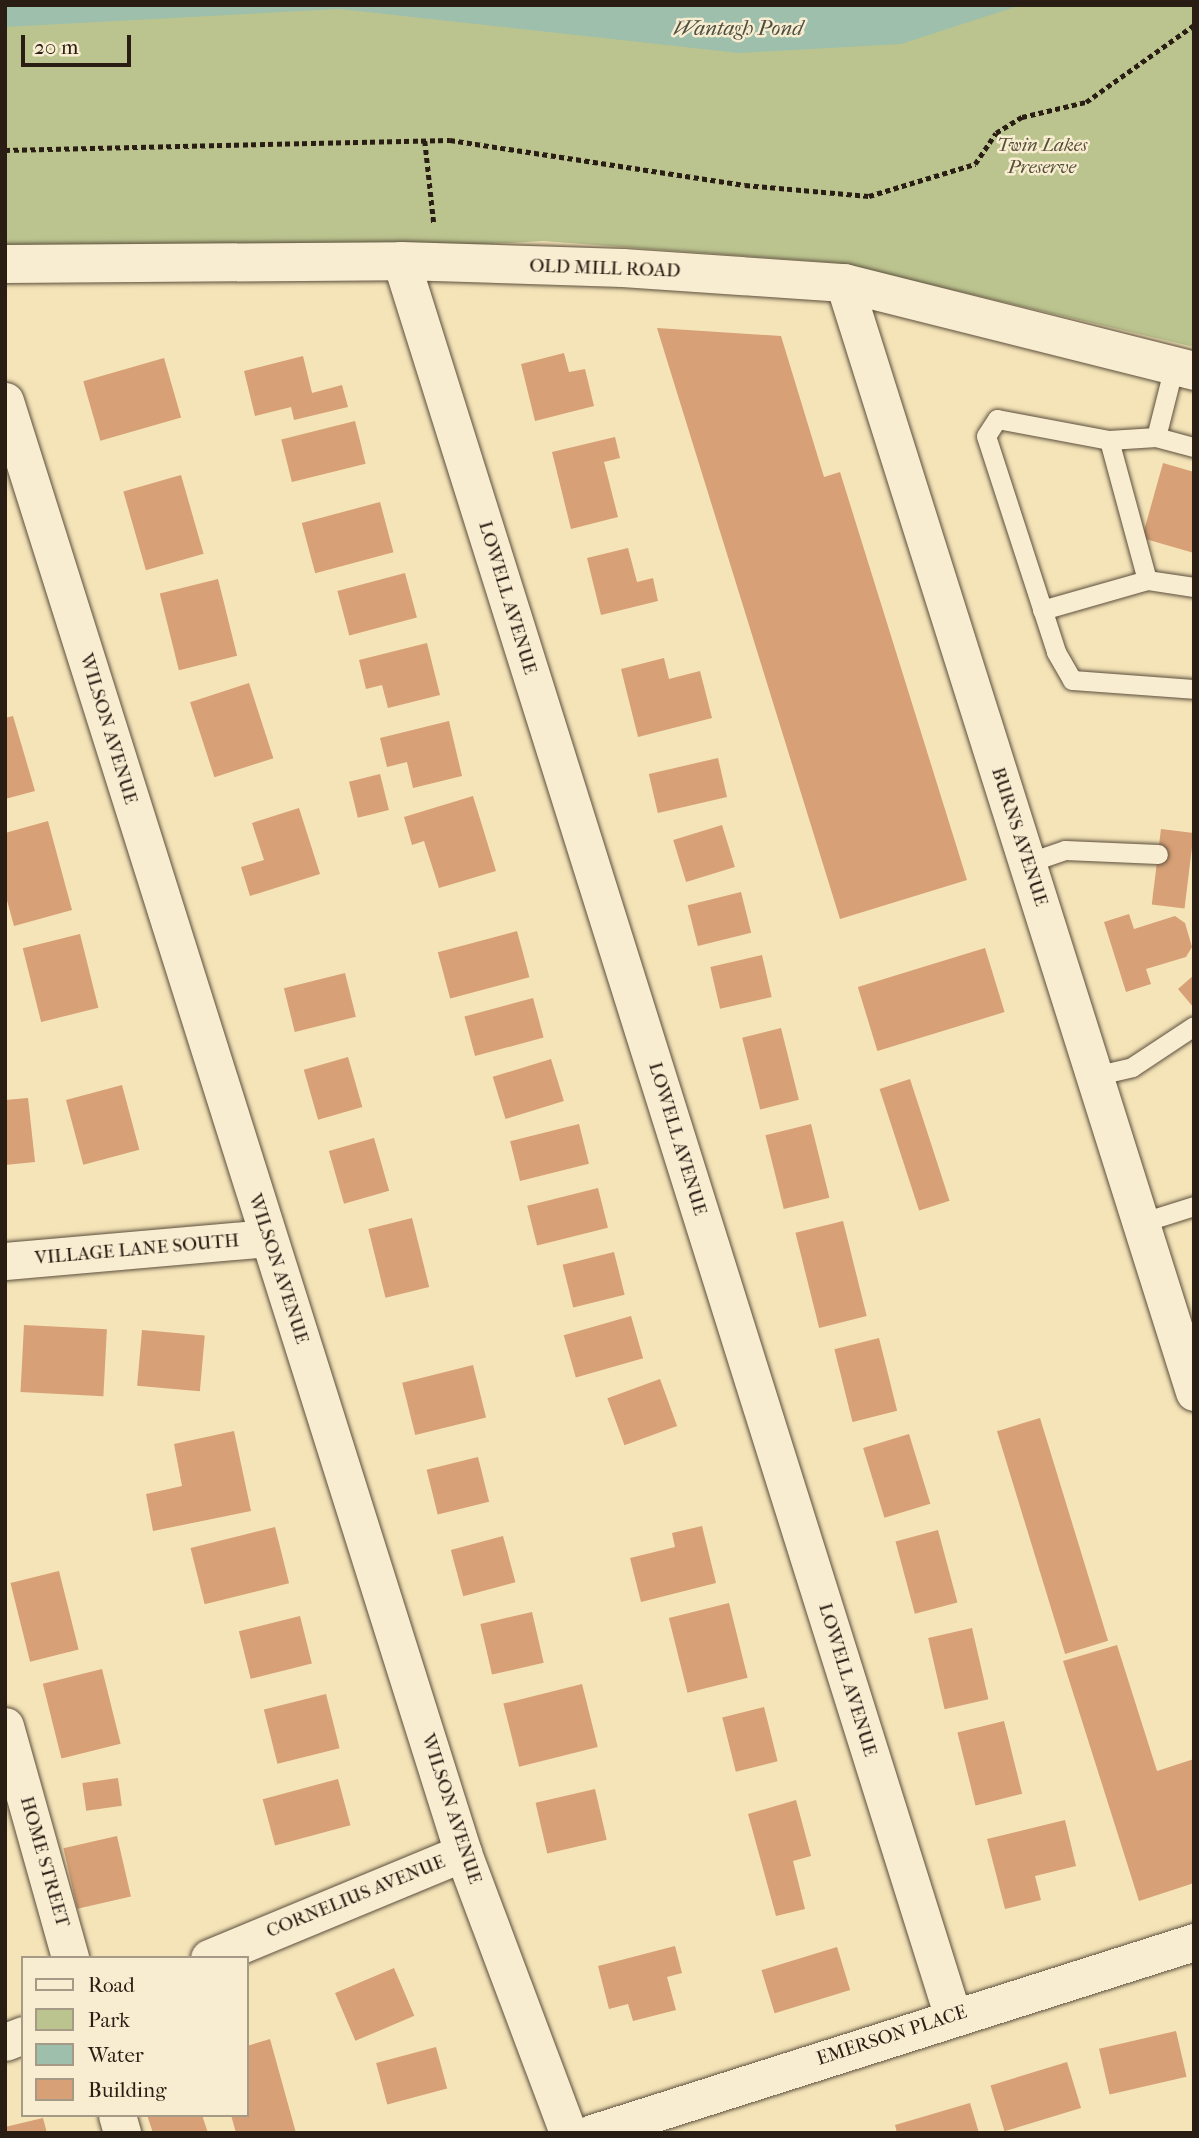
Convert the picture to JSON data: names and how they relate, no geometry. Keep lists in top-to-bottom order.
{
  "streets": {
    "street": [
      "OLD MILL ROAD",
      "LOWELL AVENUE",
      "WILSON AVENUE",
      "BURNS AVENUE",
      "VILLAGE LANE SOUTH",
      "HOME STREET",
      "CORNELIUS AVENUE",
      "EMERSON PLACE"
    ]
  },
  "crossings": [
    ["OLD MILL ROAD", "LOWELL AVENUE"],
    ["OLD MILL ROAD", "BURNS AVENUE"],
    ["LOWELL AVENUE", "EMERSON PLACE"],
    ["WILSON AVENUE", "VILLAGE LANE SOUTH"],
    ["WILSON AVENUE", "CORNELIUS AVENUE"]
  ],
  "water": ["Wantagh Pond"],
  "parks": ["Twin Lakes Preserve"],
  "legend": [
    "Road",
    "Park",
    "Water",
    "Building"
  ],
  "scale_bar": "20 m"
}
